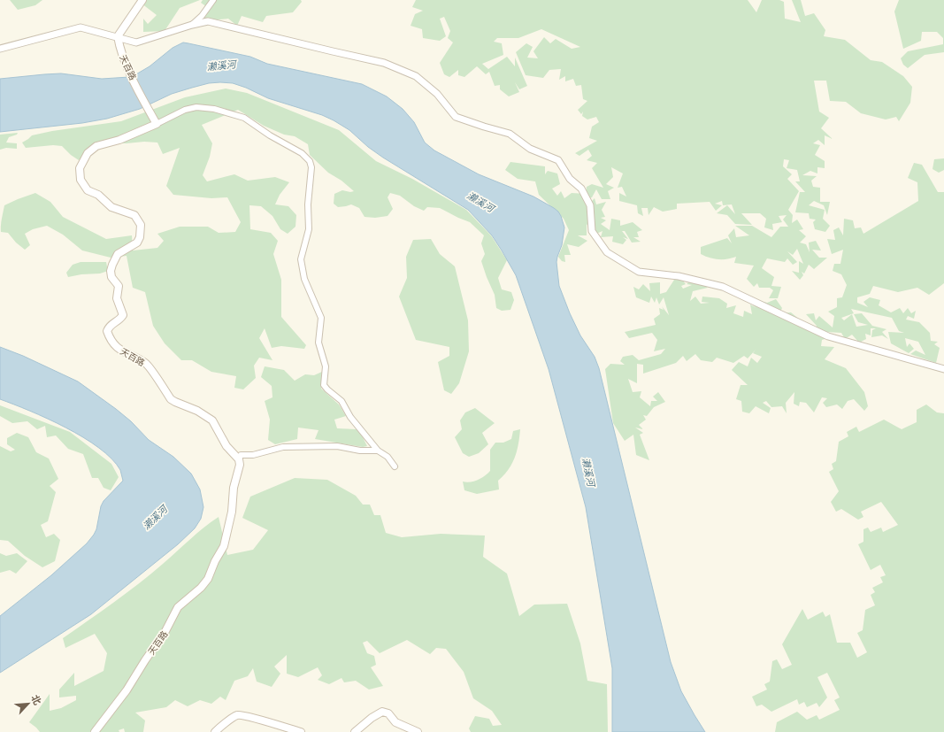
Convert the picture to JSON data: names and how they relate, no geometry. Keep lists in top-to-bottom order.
{
  "streets": {
    "main road": ["天百路"]
  },
  "water": ["濑溪河"],
  "north": "top right"
}
